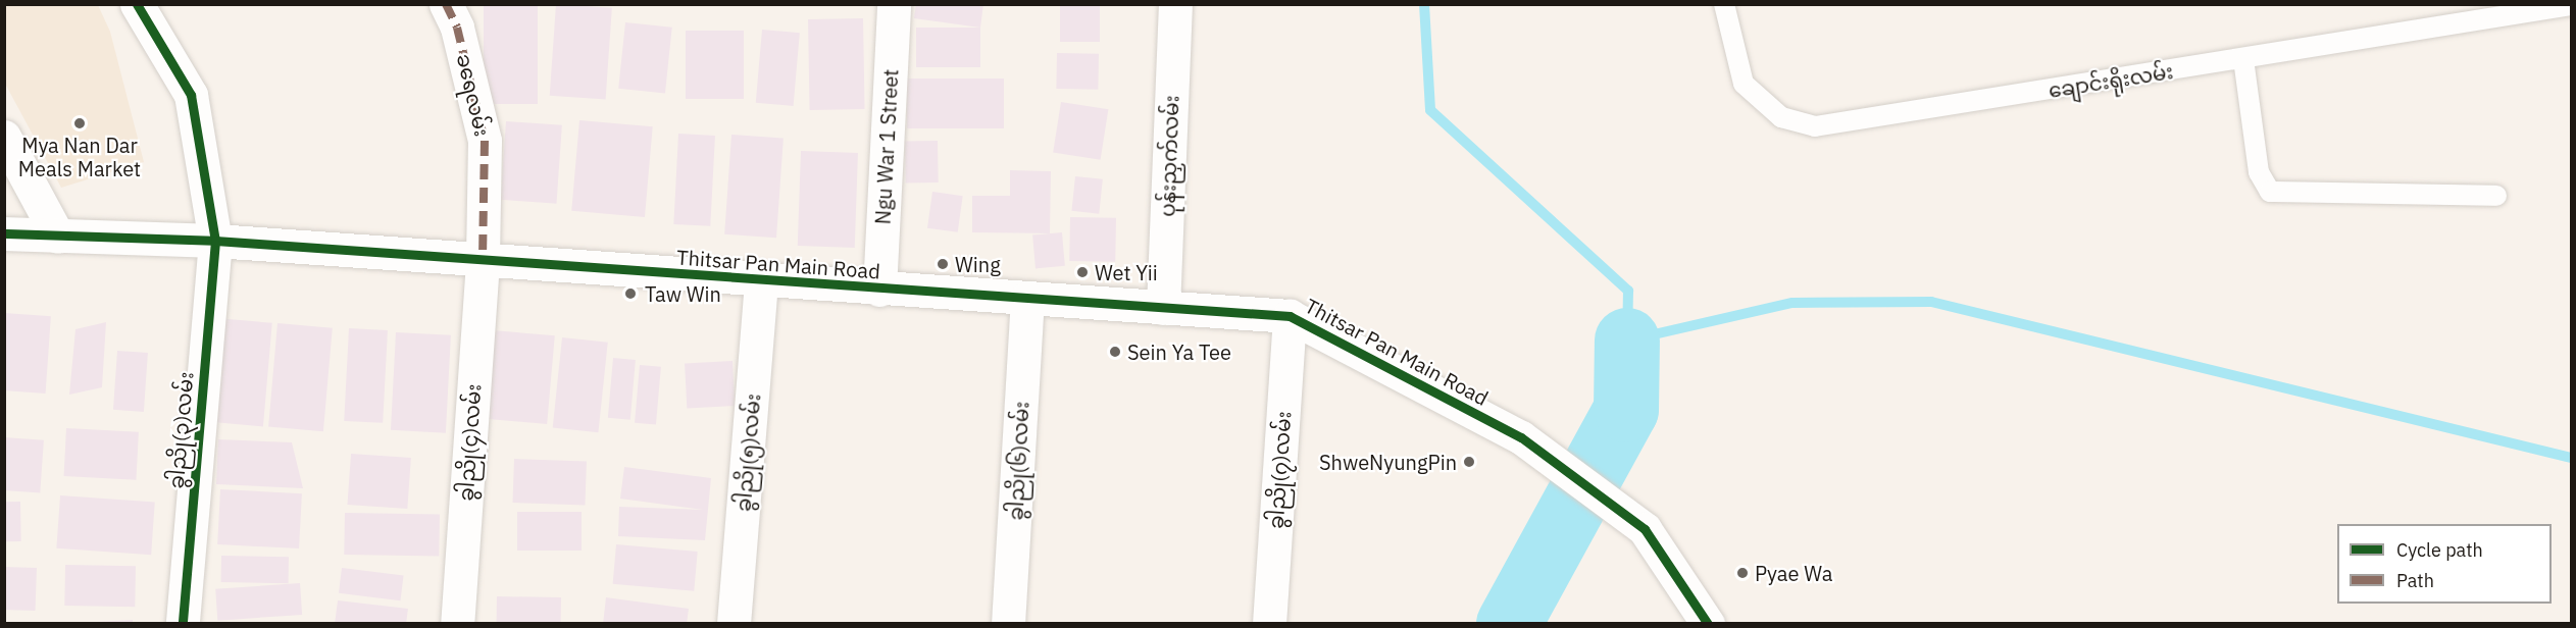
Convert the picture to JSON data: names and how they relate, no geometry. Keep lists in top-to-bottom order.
{
  "streets": {
    "street": [
      "ခရေလမ်း",
      "Ngu War 1 Street",
      "ပုန်းညှက်လမ်း",
      "Thitsar Pan Main Road",
      "ခွါညို(၃)လမ်း",
      "ခွါညို(၄)လမ်း",
      "ခွါညို(၅)လမ်း",
      "ခွါညို(၆)လမ်း",
      "ခွါညို(၇)လမ်း"
    ],
    "lane": ["ချောင်းရိုးလမ်း"]
  },
  "crossings": [
    ["ခရေလမ်း", "Thitsar Pan Main Road"],
    ["ခရေလမ်း", "ခွါညို(၄)လမ်း"],
    ["Ngu War 1 Street", "Thitsar Pan Main Road"],
    ["ပုန်းညှက်လမ်း", "Thitsar Pan Main Road"],
    ["Thitsar Pan Main Road", "ခွါညို(၃)လမ်း"],
    ["Thitsar Pan Main Road", "ခွါညို(၄)လမ်း"],
    ["Thitsar Pan Main Road", "ခွါညို(၅)လမ်း"],
    ["Thitsar Pan Main Road", "ခွါညို(၆)လမ်း"],
    ["Thitsar Pan Main Road", "ခွါညို(၇)လမ်း"]
  ],
  "places": [
    "Mya Nan Dar Meals Market",
    "Wing",
    "Wet Yii",
    "Taw Win",
    "Sein Ya Tee",
    "ShweNyungPin",
    "Pyae Wa"
  ],
  "legend": ["Cycle path", "Path"]
}
